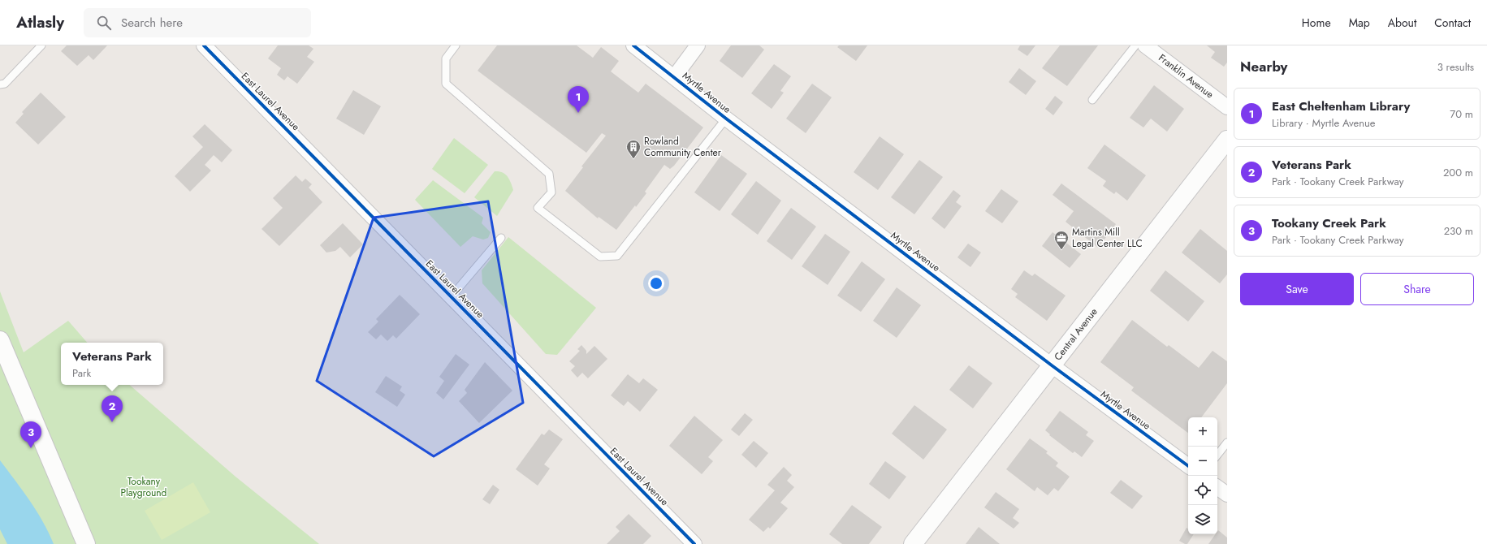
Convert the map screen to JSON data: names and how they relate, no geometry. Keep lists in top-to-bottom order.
{
  "streets": {
    "main road": ["Central Avenue"],
    "street": ["Franklin Avenue", "Myrtle Avenue", "East Laurel Avenue"]
  },
  "crossings": [
    ["Myrtle Avenue", "Central Avenue"]
  ],
  "parks": ["Tookany Playground"],
  "places": {
    "building": ["Rowland Community Center"],
    "office": ["Martins Mill Legal Center LLC"]
  },
  "page": {
    "header": "Atlasly",
    "search": "Search here",
    "nav": [
      "Home",
      "Map",
      "About",
      "Contact"
    ],
    "heading": ["Nearby", "3 results"],
    "pins": ["1", "2", "3"],
    "list": [
      {
        "mark": "1",
        "name": "East Cheltenham Library",
        "note": "Library · Myrtle Avenue",
        "value": "70 m"
      },
      {
        "mark": "2",
        "name": "Veterans Park",
        "note": "Park · Tookany Creek Parkway",
        "value": "200 m"
      },
      {
        "mark": "3",
        "name": "Tookany Creek Park",
        "note": "Park · Tookany Creek Parkway",
        "value": "230 m"
      }
    ],
    "buttons": ["Save", "Share"],
    "popup": ["Veterans Park", "Park"],
    "map_buttons": ["+", "−"]
  }
}
